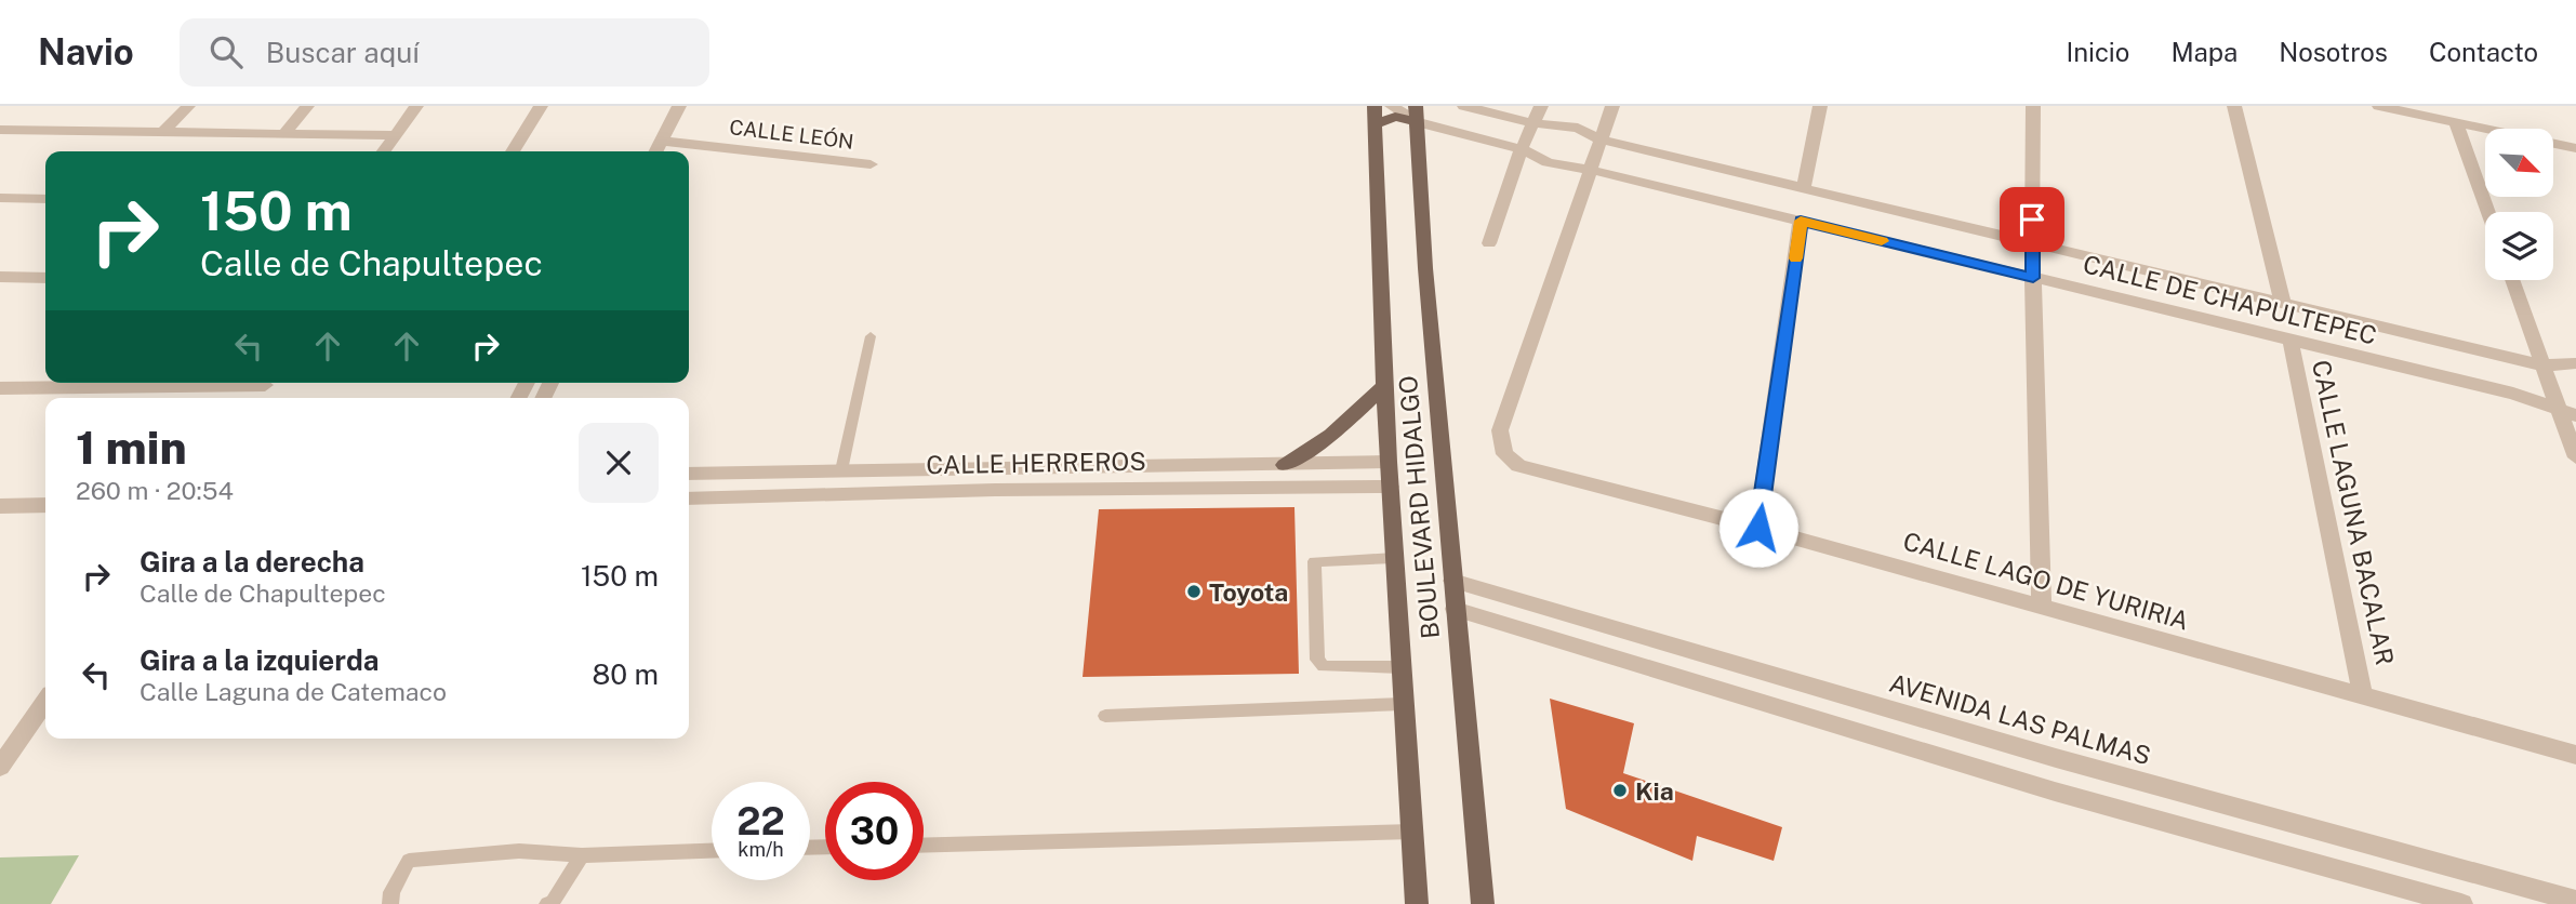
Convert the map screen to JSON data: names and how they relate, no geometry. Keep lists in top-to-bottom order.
{
  "streets": {
    "main road": ["BOULEVARD HIDALGO"],
    "street": [
      "CALLE LEÓN",
      "CALLE DE CHAPULTEPEC",
      "CALLE HERREROS",
      "CALLE LAGUNA BACALAR",
      "CALLE LAGO DE YURIRIA",
      "AVENIDA LAS PALMAS"
    ]
  },
  "crossings": [
    ["CALLE DE CHAPULTEPEC", "BOULEVARD HIDALGO"],
    ["CALLE DE CHAPULTEPEC", "CALLE LAGUNA BACALAR"],
    ["CALLE DE CHAPULTEPEC", "CALLE LAGO DE YURIRIA"],
    ["CALLE HERREROS", "BOULEVARD HIDALGO"],
    ["BOULEVARD HIDALGO", "AVENIDA LAS PALMAS"],
    ["CALLE LAGUNA BACALAR", "CALLE LAGO DE YURIRIA"]
  ],
  "places": ["Toyota", "Kia"],
  "north": "bottom right",
  "page": {
    "header": "Navio",
    "search": "Buscar aquí",
    "nav": [
      "Inicio",
      "Mapa",
      "Nosotros",
      "Contacto"
    ],
    "turn": ["150 m", "Calle de Chapultepec"],
    "heading": ["1 min", "260 m · 20:54"],
    "list": [
      {
        "name": "Gira a la derecha",
        "note": "Calle de Chapultepec",
        "value": "150 m"
      },
      {
        "name": "Gira a la izquierda",
        "note": "Calle Laguna de Catemaco",
        "value": "80 m"
      }
    ],
    "speed": "22 km/h",
    "limit": "30"
  }
}
